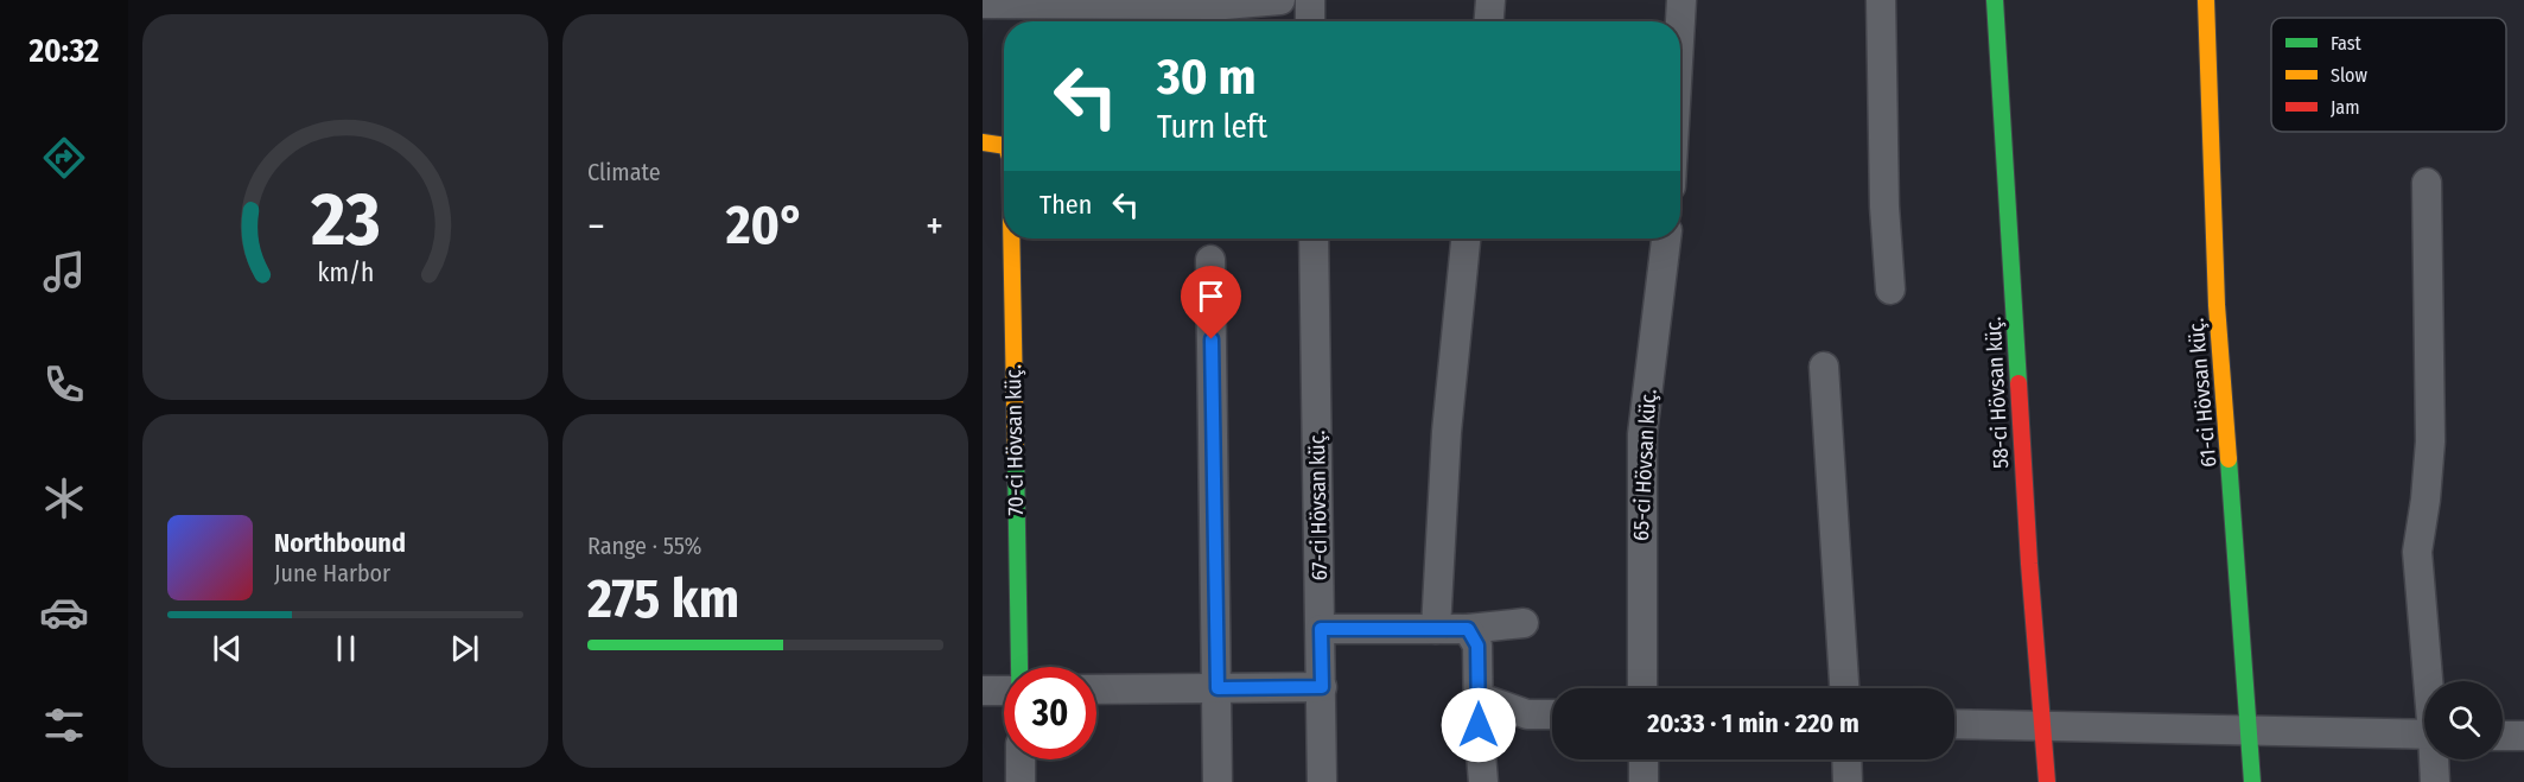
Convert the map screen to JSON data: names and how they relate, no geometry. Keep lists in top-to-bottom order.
{
  "streets": {
    "street": [
      "58-ci Hövsan küç.",
      "61-ci Hövsan küç.",
      "70-ci Hövsan küç.",
      "65-ci Hövsan küç.",
      "67-ci Hövsan küç."
    ]
  },
  "legend": ["Fast", "Slow", "Jam"],
  "page": {
    "tabs": "20:32",
    "tile": [
      "Climate",
      ["Range · 55%", "275 km"]
    ],
    "turn": ["30 m", "Turn left"],
    "then": "Then",
    "heat": ["−", "20°", "+"],
    "song": ["Northbound", "June Harbor"],
    "limit": "30",
    "trip": "20:33 · 1 min · 220 m",
    "gauge": ["23", "km/h"]
  }
}
